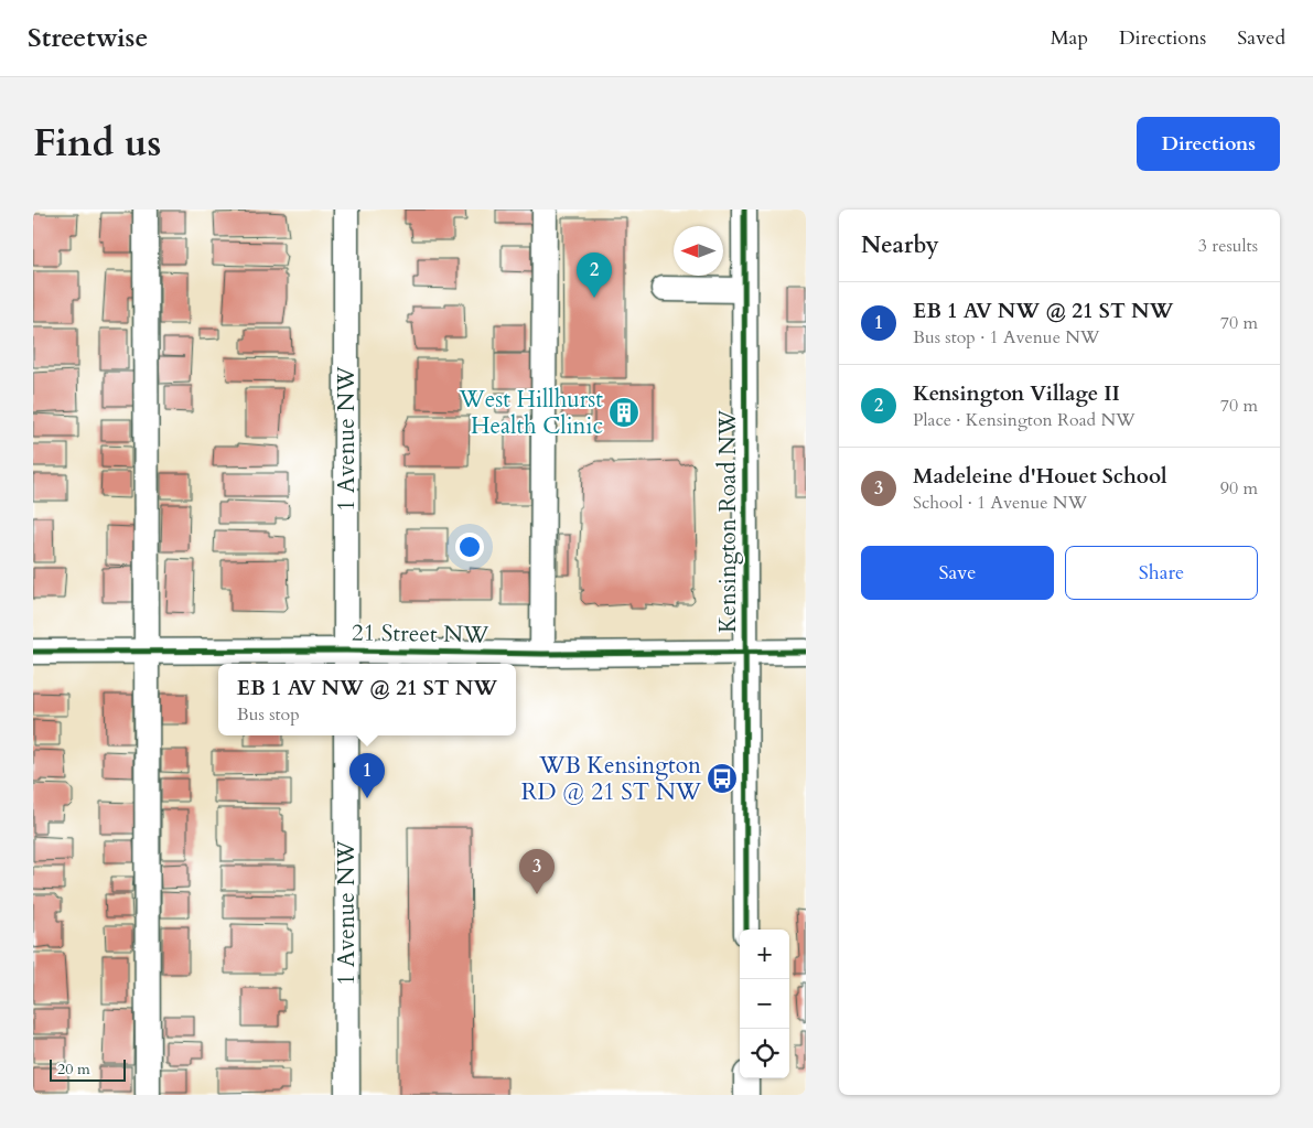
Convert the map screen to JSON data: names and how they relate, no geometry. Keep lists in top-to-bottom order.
{
  "streets": {
    "street": ["1 Avenue NW", "Kensington Road NW", "21 Street NW"]
  },
  "crossings": [
    ["1 Avenue NW", "21 Street NW"],
    ["Kensington Road NW", "21 Street NW"]
  ],
  "places": {
    "building": ["West Hillhurst Health Clinic"],
    "bus stop": ["WB Kensington RD @ 21 ST NW"]
  },
  "scale_bar": "20 m",
  "north": "left",
  "page": {
    "header": "Streetwise",
    "nav": ["Map", "Directions", "Saved"],
    "title": "Find us",
    "buttons": [
      "Directions",
      ["Save", "Share"]
    ],
    "heading": ["Nearby", "3 results"],
    "pins": ["2", "1", "3"],
    "list": [
      {
        "mark": "1",
        "name": "EB 1 AV NW @ 21 ST NW",
        "note": "Bus stop · 1 Avenue NW",
        "value": "70 m"
      },
      {
        "mark": "2",
        "name": "Kensington Village II",
        "note": "Place · Kensington Road NW",
        "value": "70 m"
      },
      {
        "mark": "3",
        "name": "Madeleine d'Houet School",
        "note": "School · 1 Avenue NW",
        "value": "90 m"
      }
    ],
    "popup": ["EB 1 AV NW @ 21 ST NW", "Bus stop"],
    "map_buttons": ["+", "−"],
    "scale": "20 m"
  }
}
